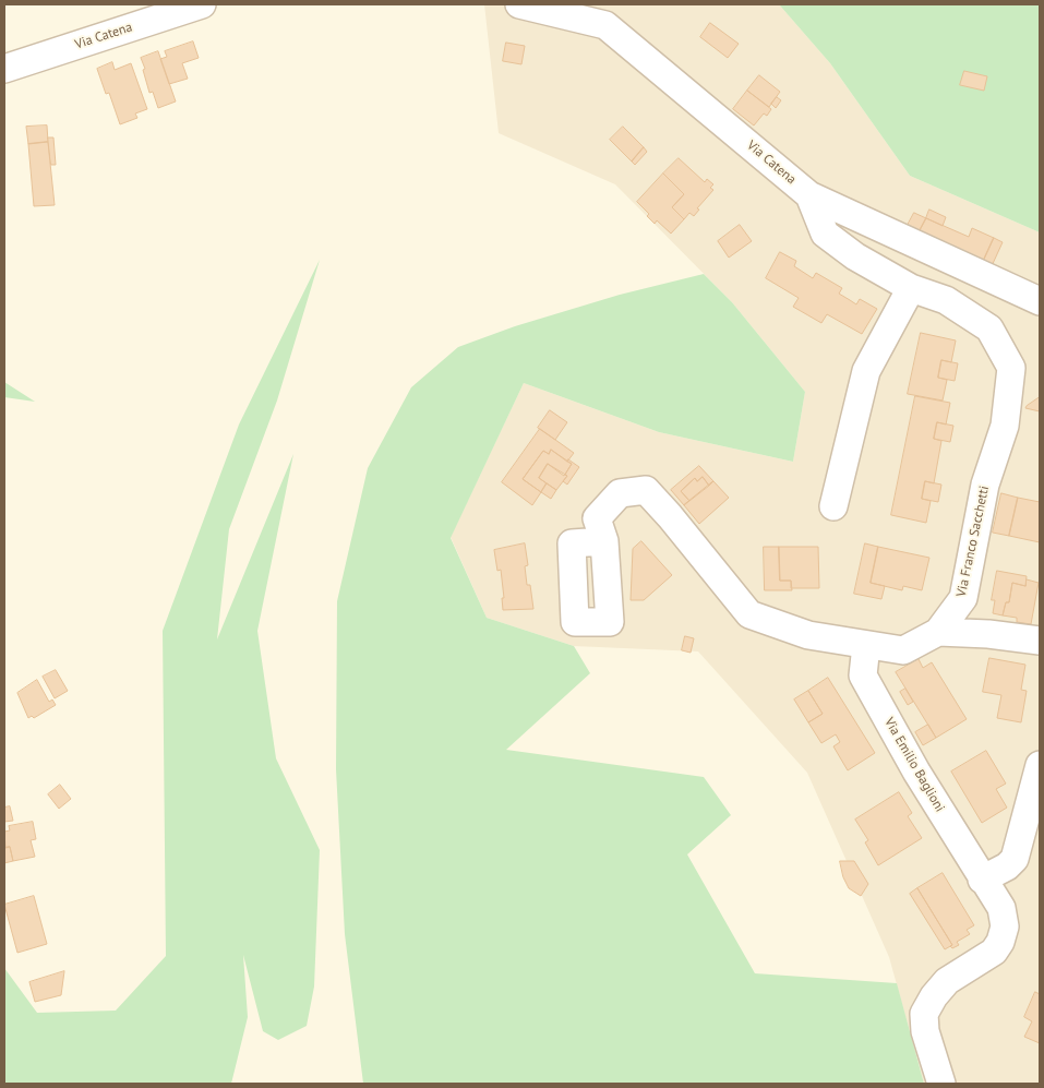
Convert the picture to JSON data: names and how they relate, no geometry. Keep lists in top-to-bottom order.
{
  "streets": {
    "street": ["Via Catena", "Via Franco Sacchetti", "Via Emilio Baglioni"]
  },
  "crossings": [
    ["Via Catena", "Via Franco Sacchetti"],
    ["Via Franco Sacchetti", "Via Emilio Baglioni"]
  ]
}
